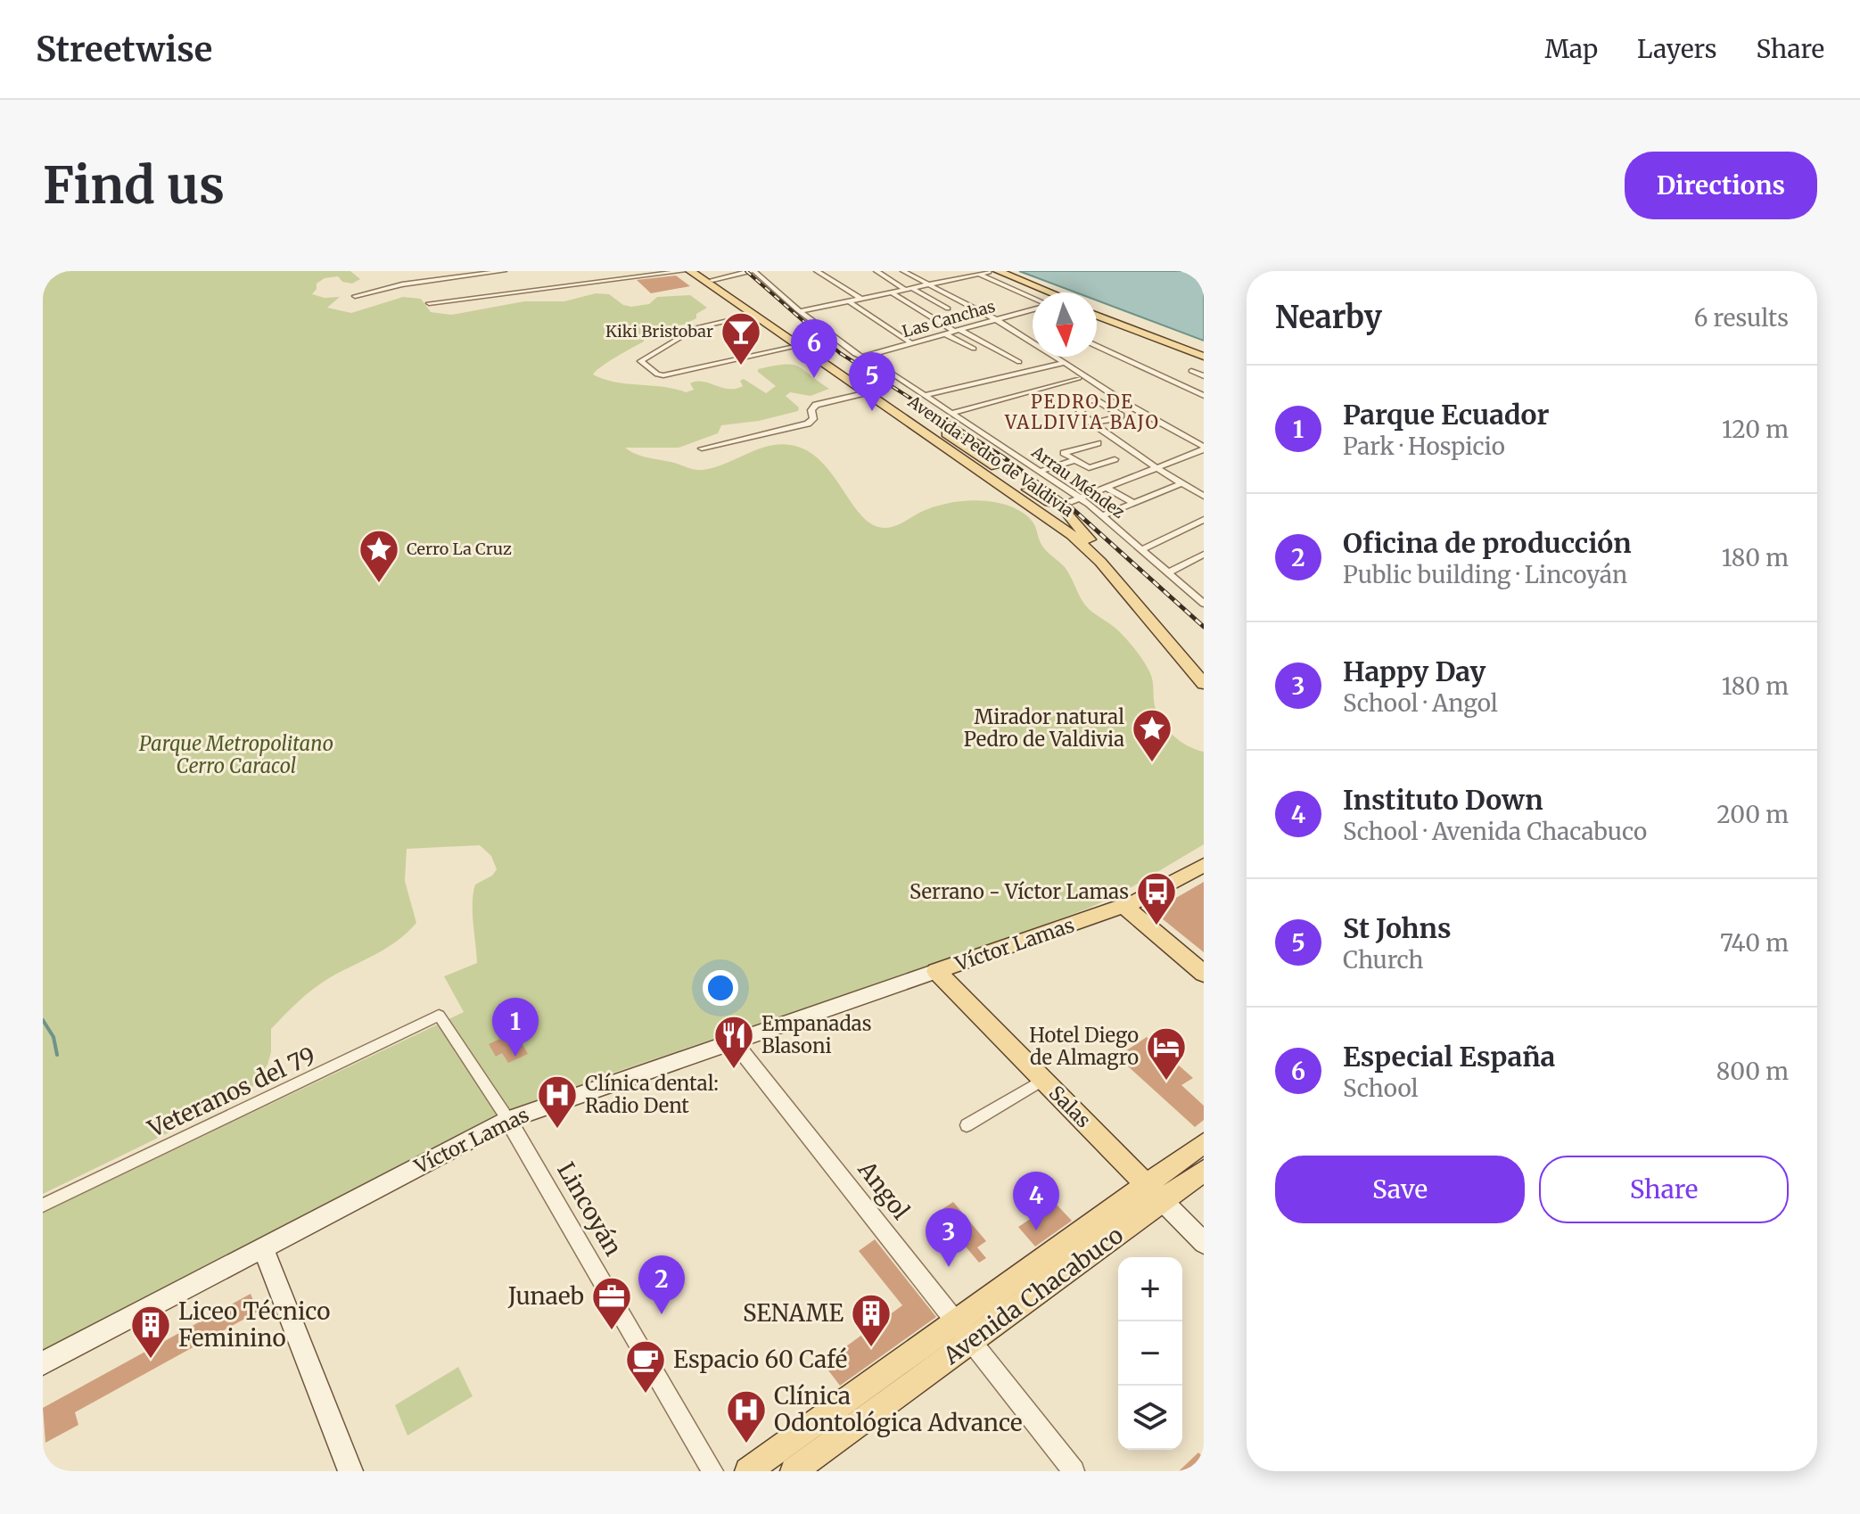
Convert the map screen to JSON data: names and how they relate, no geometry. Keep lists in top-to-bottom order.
{
  "streets": {
    "main road": [
      "Avenida Pedro de Valdivia",
      "Víctor Lamas",
      "Salas",
      "Avenida Chacabuco"
    ],
    "street": [
      "Las Canchas",
      "Arrau Méndez",
      "Veteranos del 79",
      "Angol",
      "Lincoyán"
    ]
  },
  "crossings": [
    ["Las Canchas", "Arrau Méndez"],
    ["Víctor Lamas", "Veteranos del 79"],
    ["Víctor Lamas", "Salas"],
    ["Víctor Lamas", "Angol"],
    ["Víctor Lamas", "Lincoyán"],
    ["Veteranos del 79", "Lincoyán"],
    ["Salas", "Avenida Chacabuco"],
    ["Angol", "Avenida Chacabuco"]
  ],
  "districts": ["PEDRO DE VALDIVIA BAJO"],
  "parks": ["Parque Metropolitano Cerro Caracol"],
  "places": {
    "bar": ["Kiki Bristobar"],
    "place": ["Cerro La Cruz", "Mirador natural Pedro de Valdivia"],
    "bus stop": ["Serrano - Víctor Lamas"],
    "restaurant": ["Empanadas Blasoni"],
    "hotel": ["Hotel Diego de Almagro"],
    "hospital": ["Clínica dental: Radio Dent", "Clínica Odontológica Advance"],
    "office": ["Junaeb"],
    "building": ["SENAME", "Liceo Técnico Feminino"],
    "cafe": ["Espacio 60 Café"]
  },
  "north": "bottom",
  "page": {
    "header": "Streetwise",
    "nav": ["Map", "Layers", "Share"],
    "buttons": [
      "Directions",
      ["Save", "Share"]
    ],
    "title": "Find us",
    "heading": ["Nearby", "6 results"],
    "pins": [
      "6",
      "5",
      "1",
      "4",
      "3",
      "2"
    ],
    "list": [
      {
        "mark": "1",
        "name": "Parque Ecuador",
        "note": "Park · Hospicio",
        "value": "120 m"
      },
      {
        "mark": "2",
        "name": "Oficina de producción",
        "note": "Public building · Lincoyán",
        "value": "180 m"
      },
      {
        "mark": "3",
        "name": "Happy Day",
        "note": "School · Angol",
        "value": "180 m"
      },
      {
        "mark": "4",
        "name": "Instituto Down",
        "note": "School · Avenida Chacabuco",
        "value": "200 m"
      },
      {
        "mark": "5",
        "name": "St Johns",
        "note": "Church",
        "value": "740 m"
      },
      {
        "mark": "6",
        "name": "Especial España",
        "note": "School",
        "value": "800 m"
      }
    ],
    "map_buttons": ["+", "−"]
  }
}
